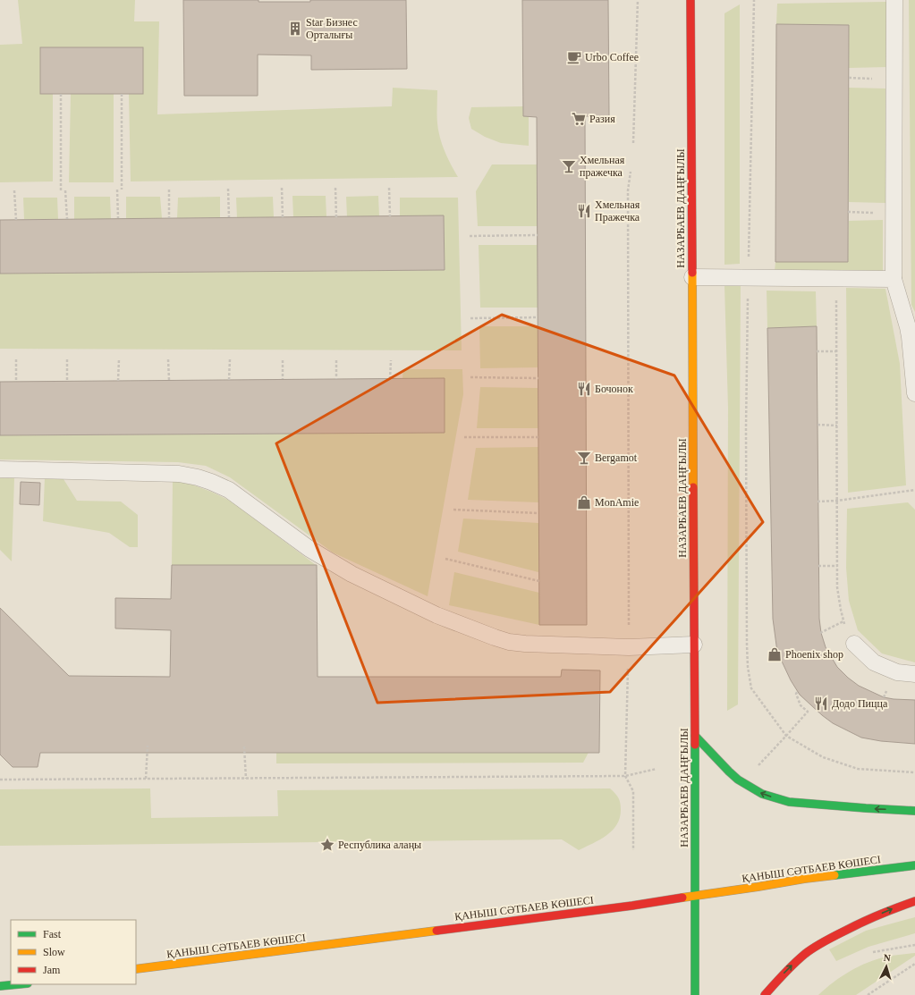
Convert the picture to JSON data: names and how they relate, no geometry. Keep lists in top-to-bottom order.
{
  "streets": {
    "main road": ["НАЗАРБАЕВ ДАҢҒЫЛЫ", "ҚАНЫШ СӘТБАЕВ КӨШЕСІ"]
  },
  "crossings": [
    ["НАЗАРБАЕВ ДАҢҒЫЛЫ", "ҚАНЫШ СӘТБАЕВ КӨШЕСІ"]
  ],
  "places": {
    "building": ["Star Бизнес Орталығы"],
    "cafe": ["Urbo Coffee"],
    "supermarket": ["Разия"],
    "bar": ["Хмельная пражечка", "Bergamot"],
    "restaurant": ["Хмельная Пражечка", "Бочонок", "Додо Пицца"],
    "shop": ["MonAmie", "Phoenix shop"],
    "place": ["Республика алаңы"]
  },
  "legend": ["Fast", "Slow", "Jam"],
  "north": "top"
}
